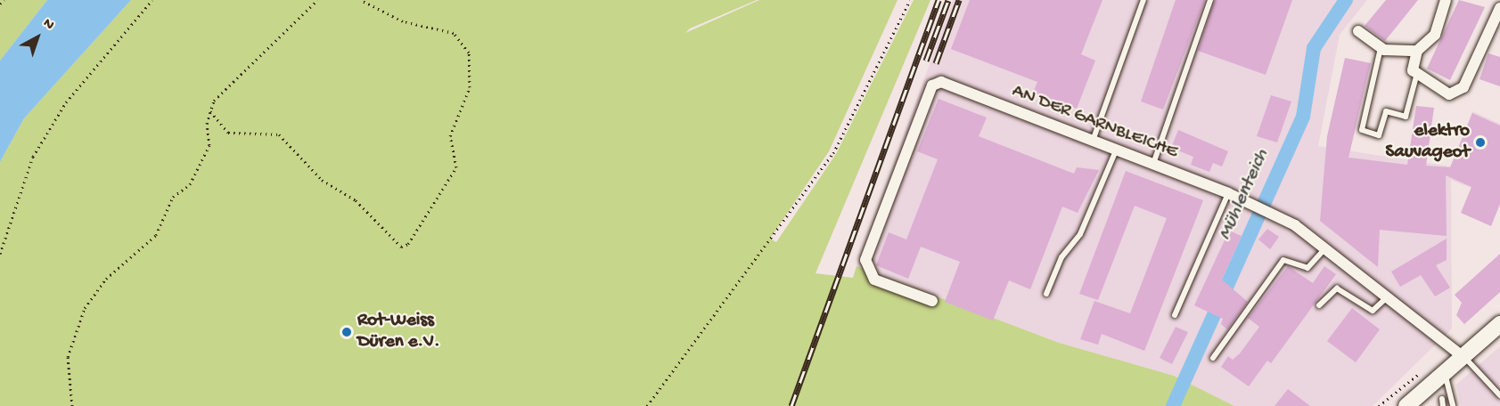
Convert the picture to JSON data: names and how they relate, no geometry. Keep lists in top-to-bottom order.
{
  "streets": {
    "street": ["AN DER GARNBLEICHE"]
  },
  "water": ["Mühlenteich"],
  "places": ["elektro Sauvageot", "Rot-Weiss Düren e.V."],
  "north": "top right"
}
